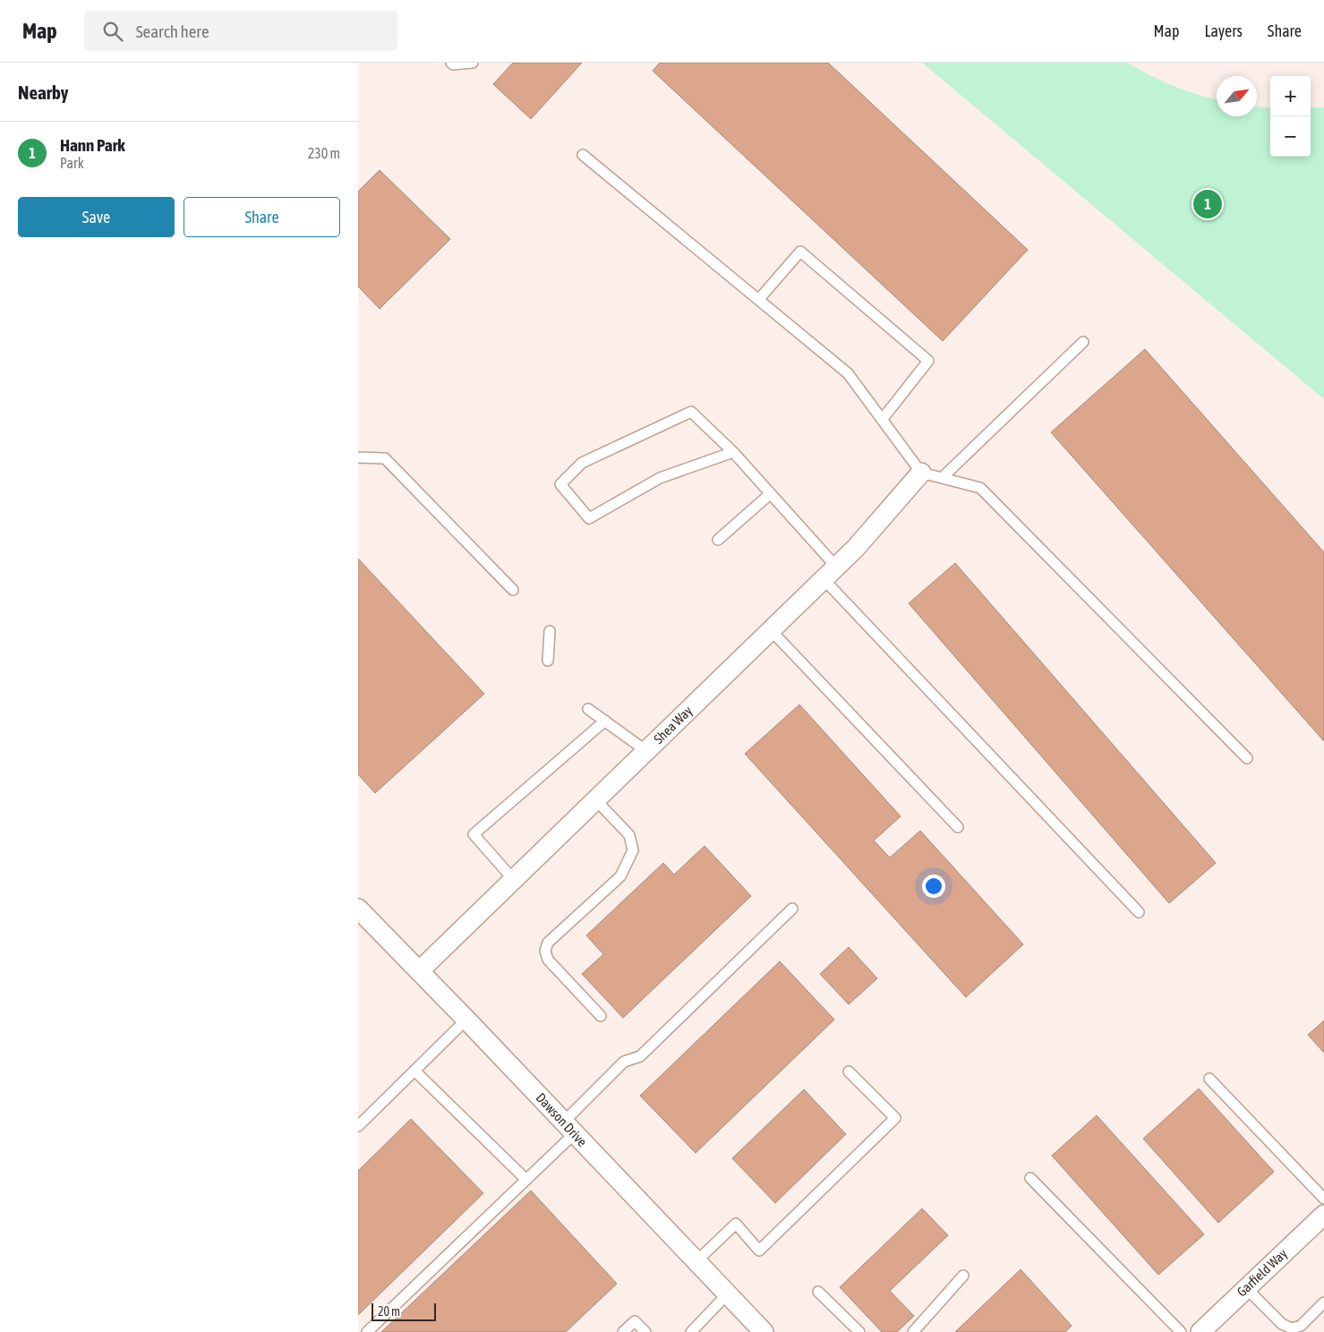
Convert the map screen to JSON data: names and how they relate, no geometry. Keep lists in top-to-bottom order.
{
  "streets": {
    "street": ["Shea Way", "Dawson Drive", "Garfield Way"]
  },
  "crossings": [
    ["Shea Way", "Dawson Drive"]
  ],
  "scale_bar": "20 m",
  "north": "top right",
  "page": {
    "header": "Map",
    "search": "Search here",
    "nav": ["Map", "Layers", "Share"],
    "heading": "Nearby",
    "map_buttons": ["+", "−"],
    "list": [
      {
        "mark": "1",
        "name": "Hann Park",
        "note": "Park",
        "value": "230 m"
      }
    ],
    "buttons": ["Save", "Share"],
    "pins": "1",
    "scale": "20 m"
  }
}
